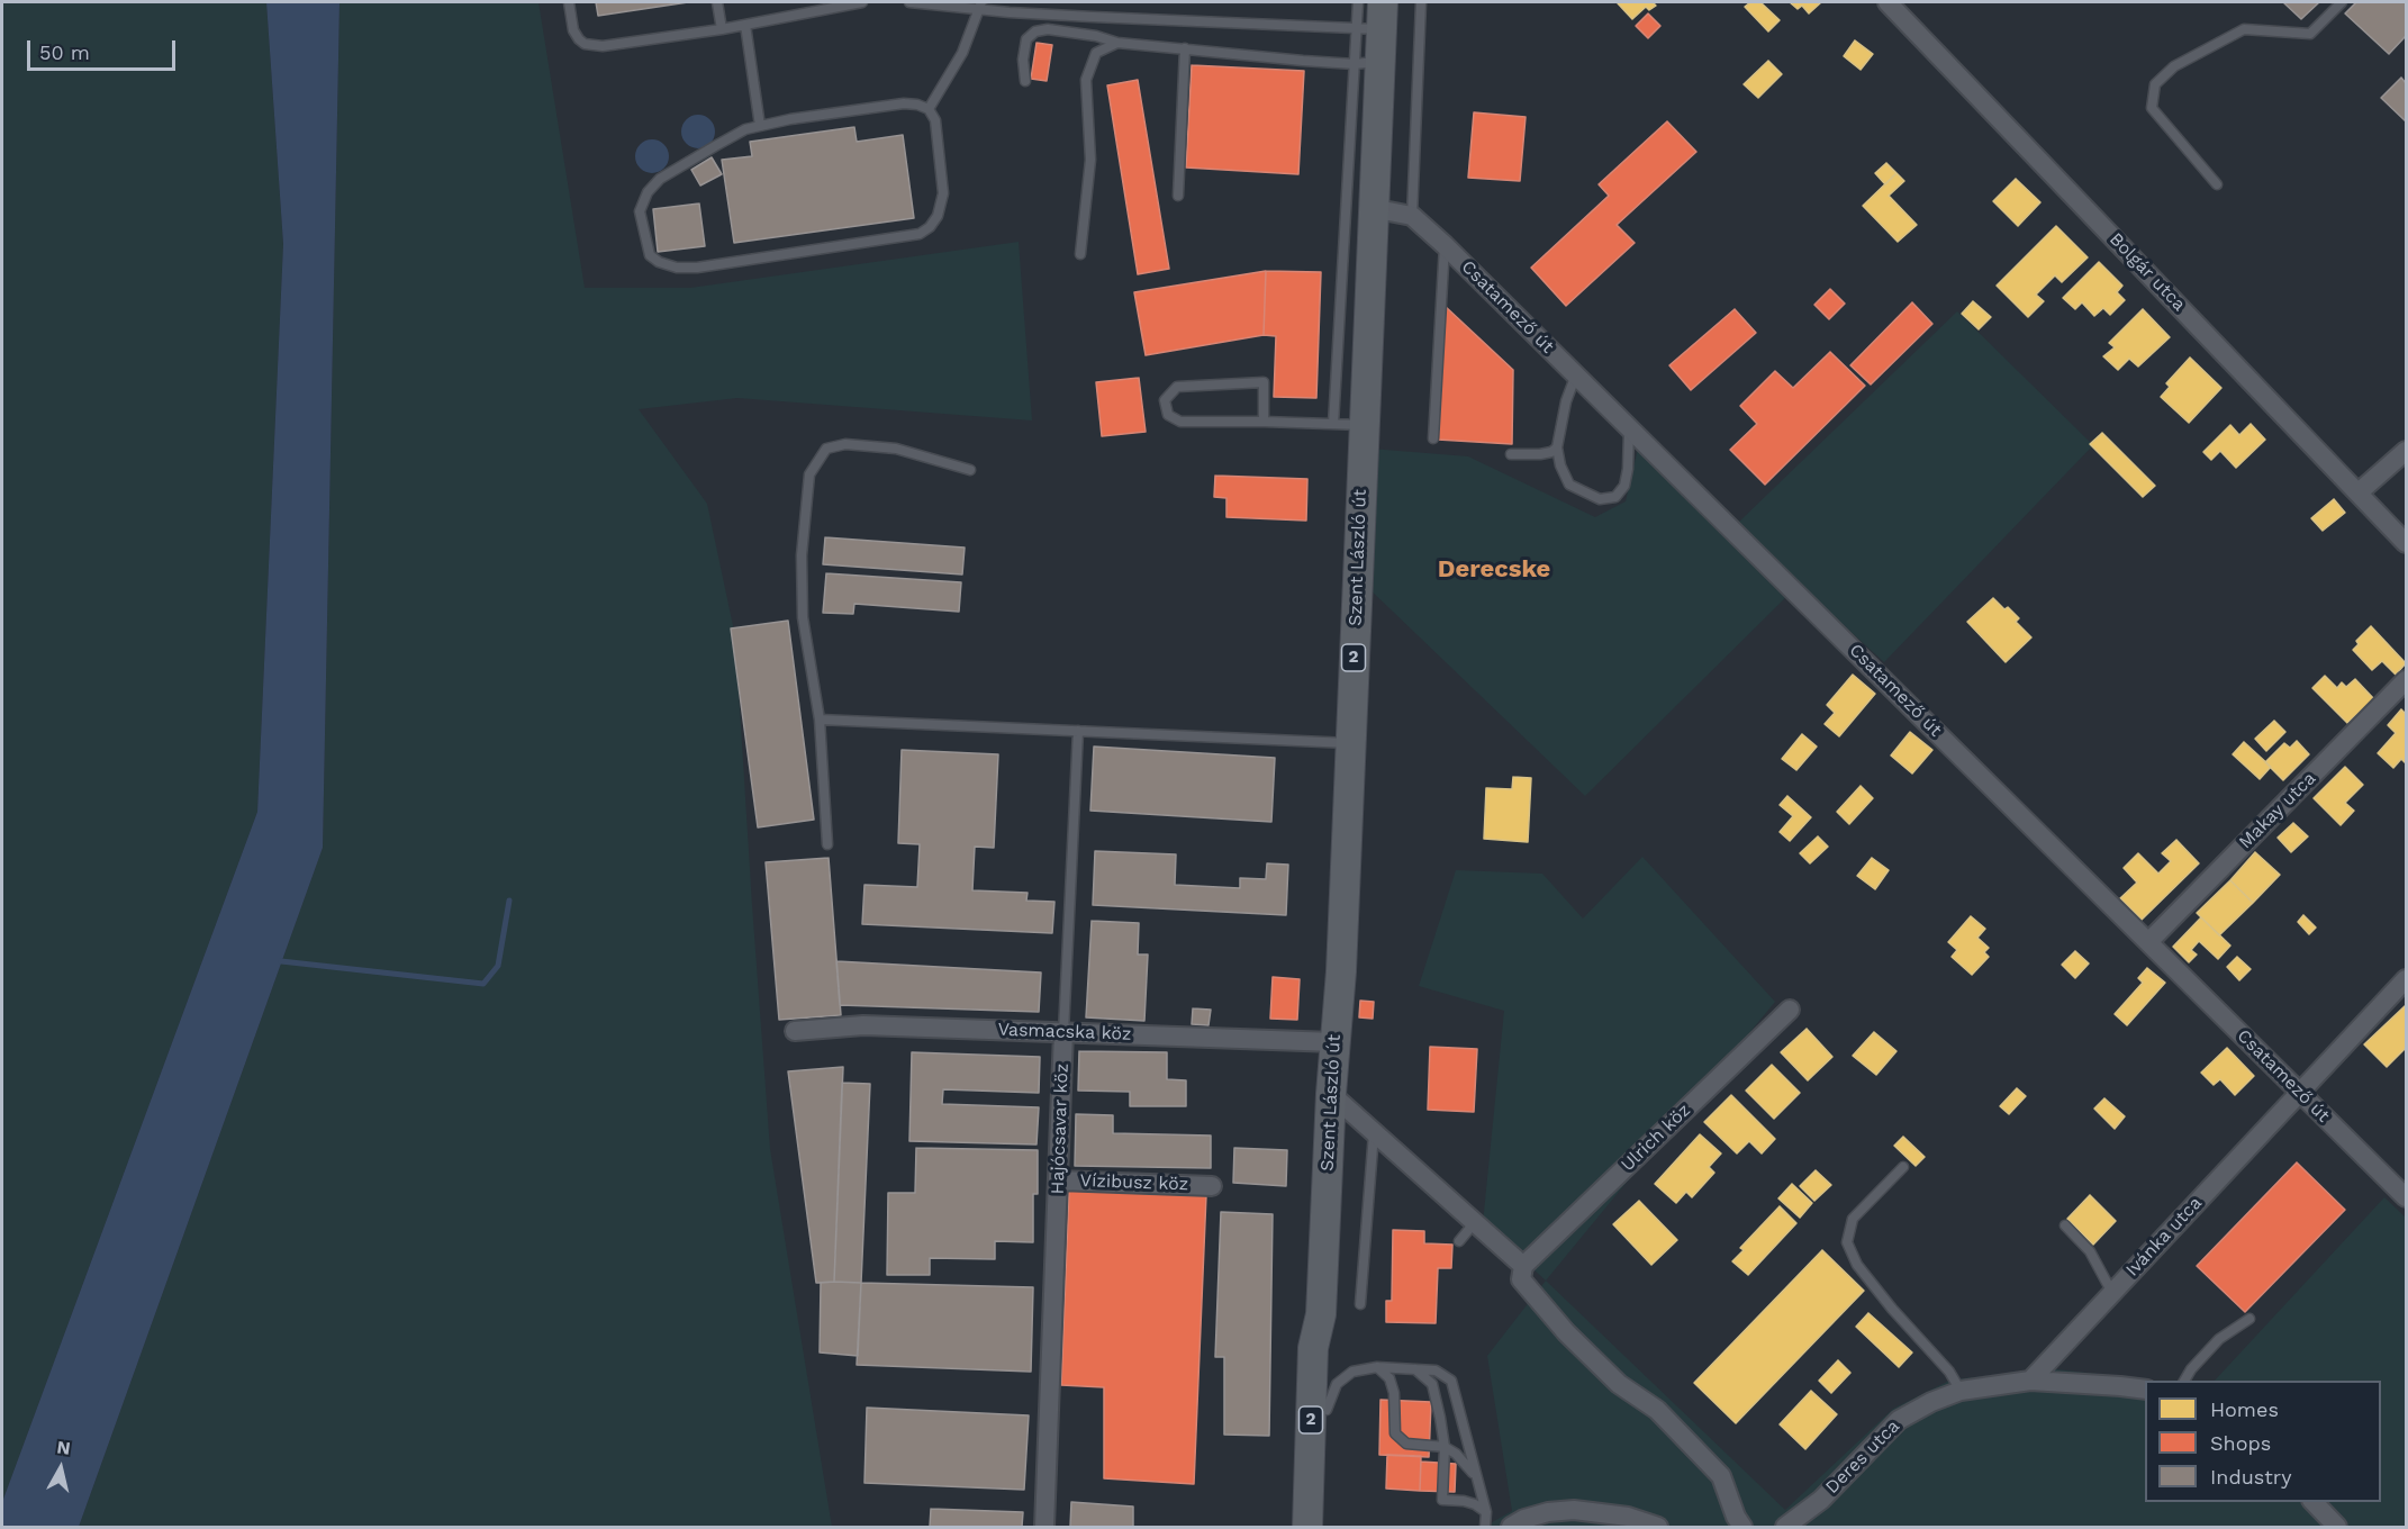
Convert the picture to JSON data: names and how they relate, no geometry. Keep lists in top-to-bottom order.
{
  "streets": {
    "main road": ["Szent László út", "2"],
    "street": [
      "Bolgár utca",
      "Csatamező út",
      "Makay utca",
      "Vasmacska köz",
      "Hajócsavar köz",
      "Ulrich köz",
      "Vízibusz köz",
      "Ivánka utca",
      "Deres utca"
    ]
  },
  "crossings": [
    ["Csatamező út", "Szent László út"],
    ["Csatamező út", "Makay utca"],
    ["Csatamező út", "Ivánka utca"],
    ["Szent László út", "2"],
    ["Szent László út", "Vasmacska köz"],
    ["Vasmacska köz", "Hajócsavar köz"],
    ["Hajócsavar köz", "Vízibusz köz"],
    ["Ivánka utca", "Deres utca"]
  ],
  "districts": ["Derecske"],
  "legend": ["Homes", "Shops", "Industry"],
  "scale_bar": "50 m",
  "north": "top"
}
